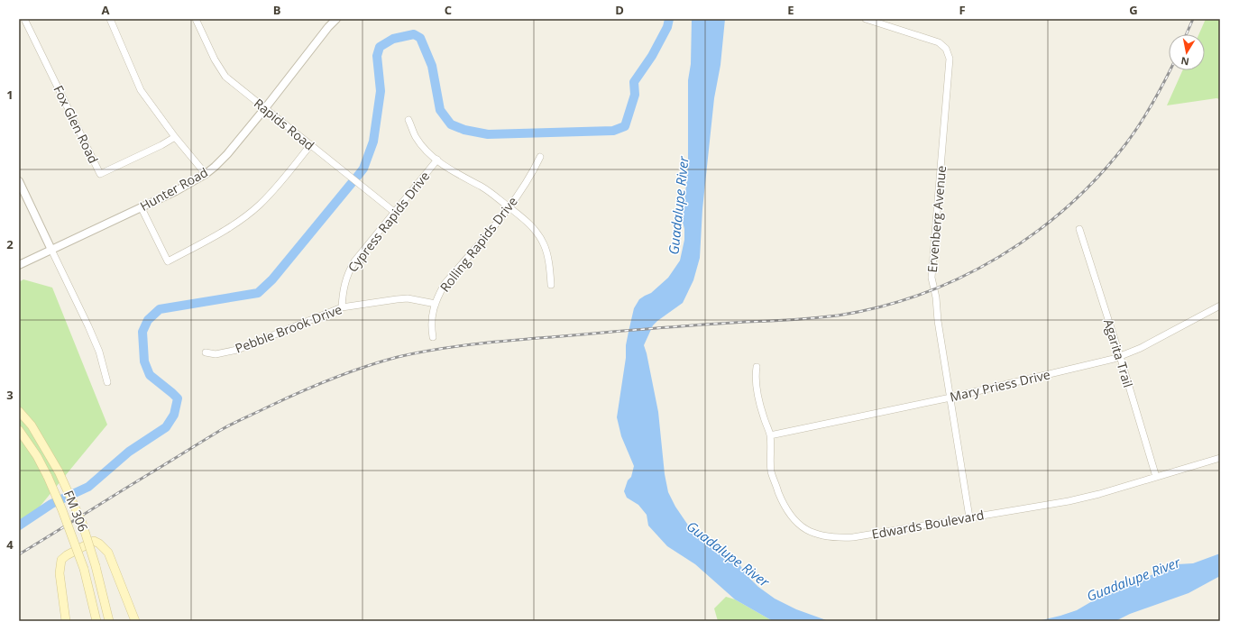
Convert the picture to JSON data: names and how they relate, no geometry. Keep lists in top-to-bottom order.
{
  "streets": {
    "main road": ["FM 306"],
    "street": [
      "Fox Glen Road",
      "Rapids Road",
      "Hunter Road",
      "Ervenberg Avenue",
      "Cypress Rapids Drive",
      "Rolling Rapids Drive",
      "Pebble Brook Drive",
      "Agarita Trail",
      "Mary Priess Drive",
      "Edwards Boulevard"
    ]
  },
  "crossings": [
    ["Rapids Road", "Hunter Road"],
    ["Rapids Road", "Cypress Rapids Drive"],
    ["Ervenberg Avenue", "Mary Priess Drive"],
    ["Ervenberg Avenue", "Edwards Boulevard"],
    ["Cypress Rapids Drive", "Pebble Brook Drive"],
    ["Rolling Rapids Drive", "Pebble Brook Drive"],
    ["Agarita Trail", "Mary Priess Drive"],
    ["Agarita Trail", "Edwards Boulevard"],
    ["Mary Priess Drive", "Edwards Boulevard"]
  ],
  "water": ["Guadalupe River"],
  "north": "bottom",
  "grid": {
    "columns": [
      "A",
      "B",
      "C",
      "D",
      "E",
      "F",
      "G"
    ],
    "rows": [
      "1",
      "2",
      "3",
      "4"
    ]
  }
}
